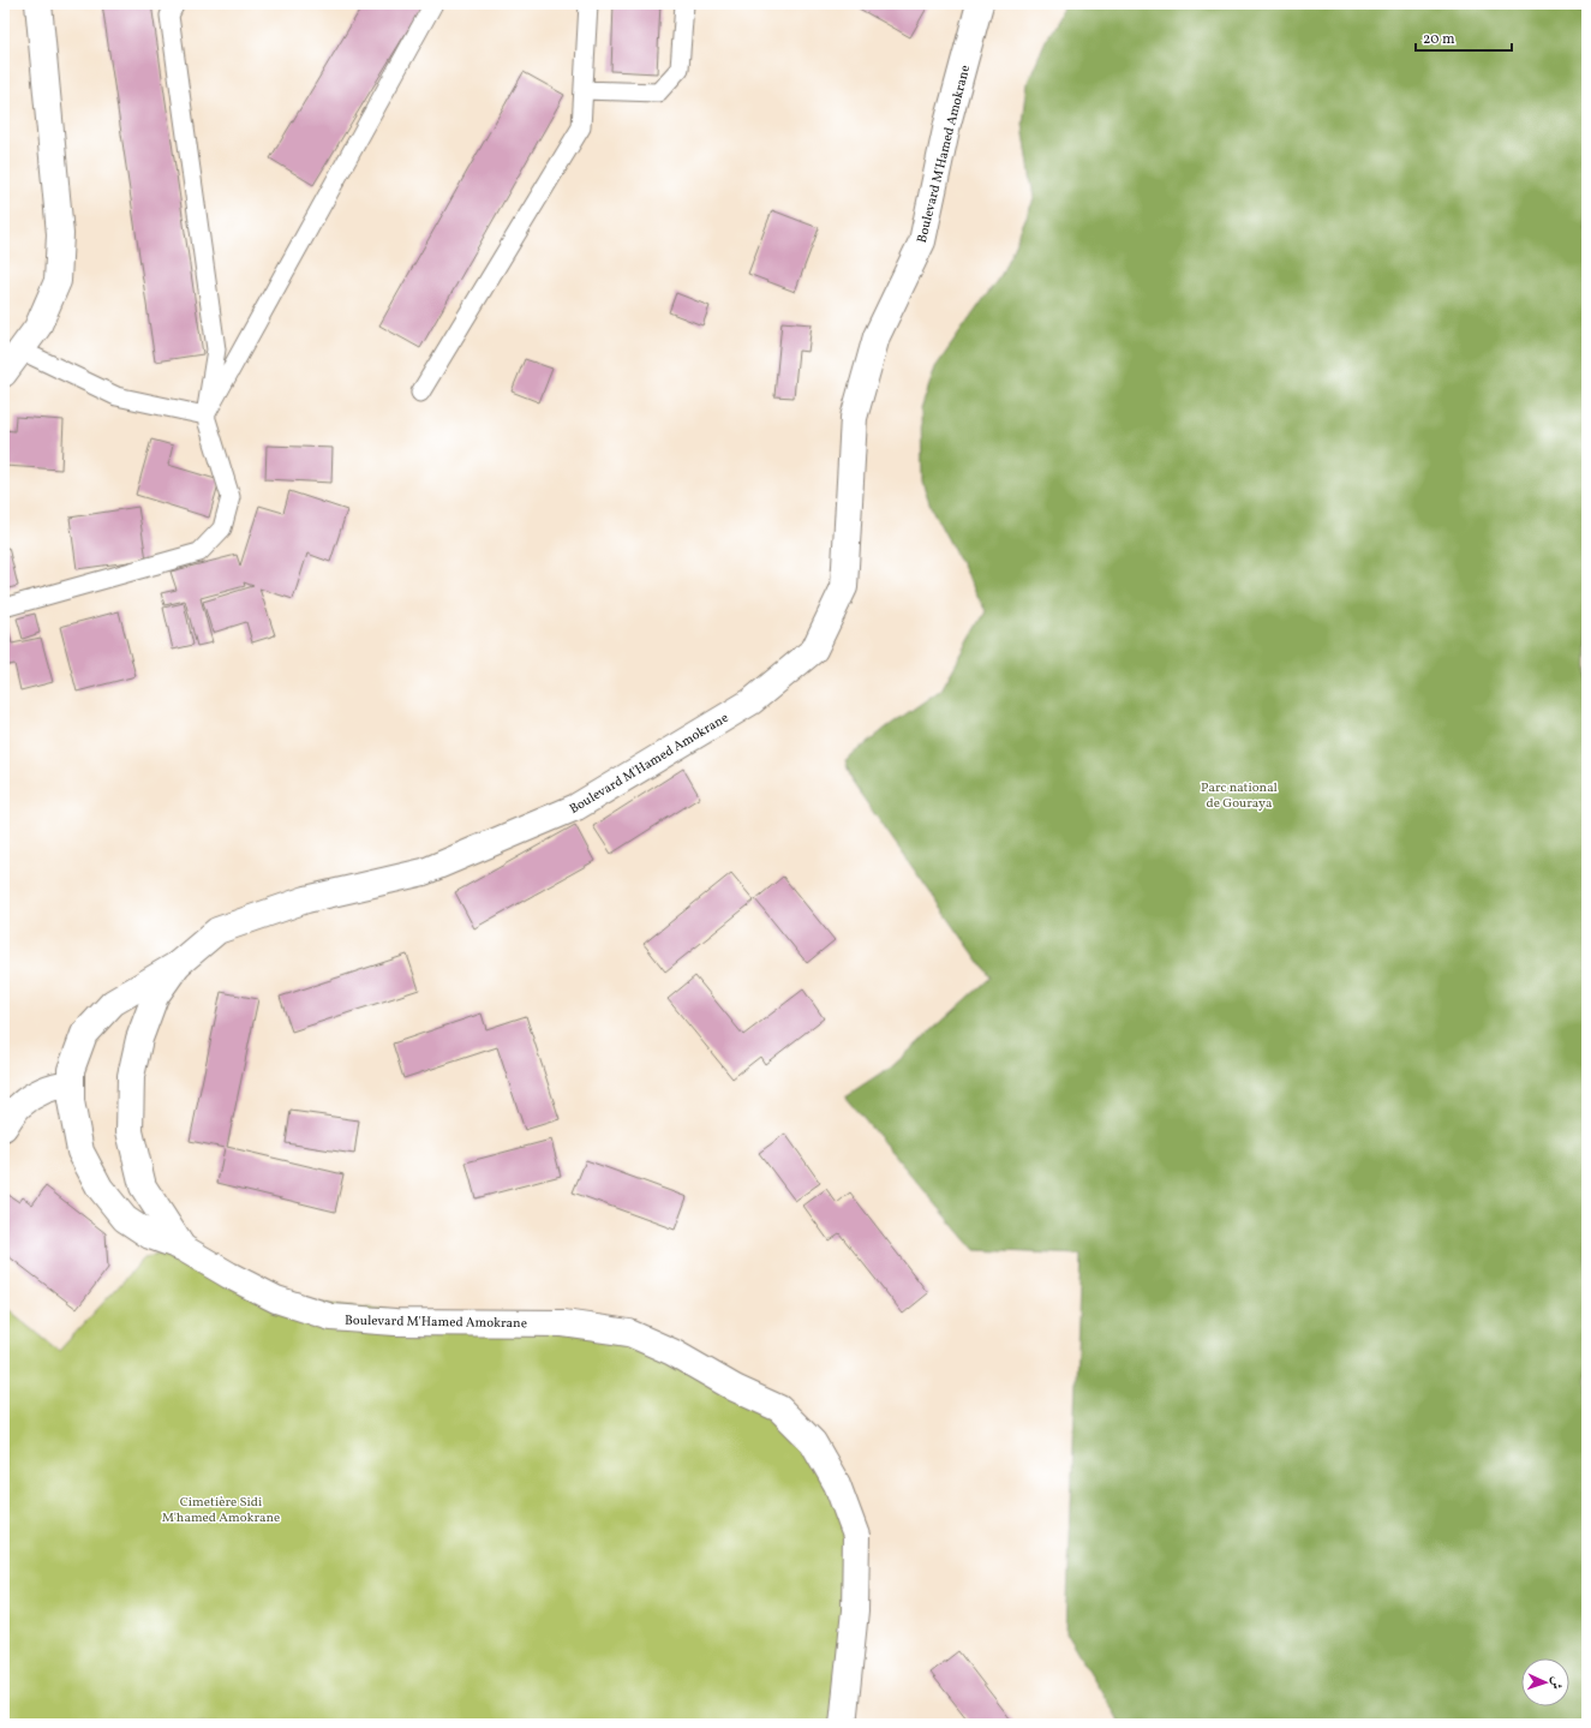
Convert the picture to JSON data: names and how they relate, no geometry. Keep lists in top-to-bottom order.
{
  "streets": {
    "main road": ["Boulevard M'Hamed Amokrane"]
  },
  "parks": ["Parc national de Gouraya", "Cimetière Sidi M'hamed Amokrane"],
  "scale_bar": "20 m",
  "north": "right"
}
